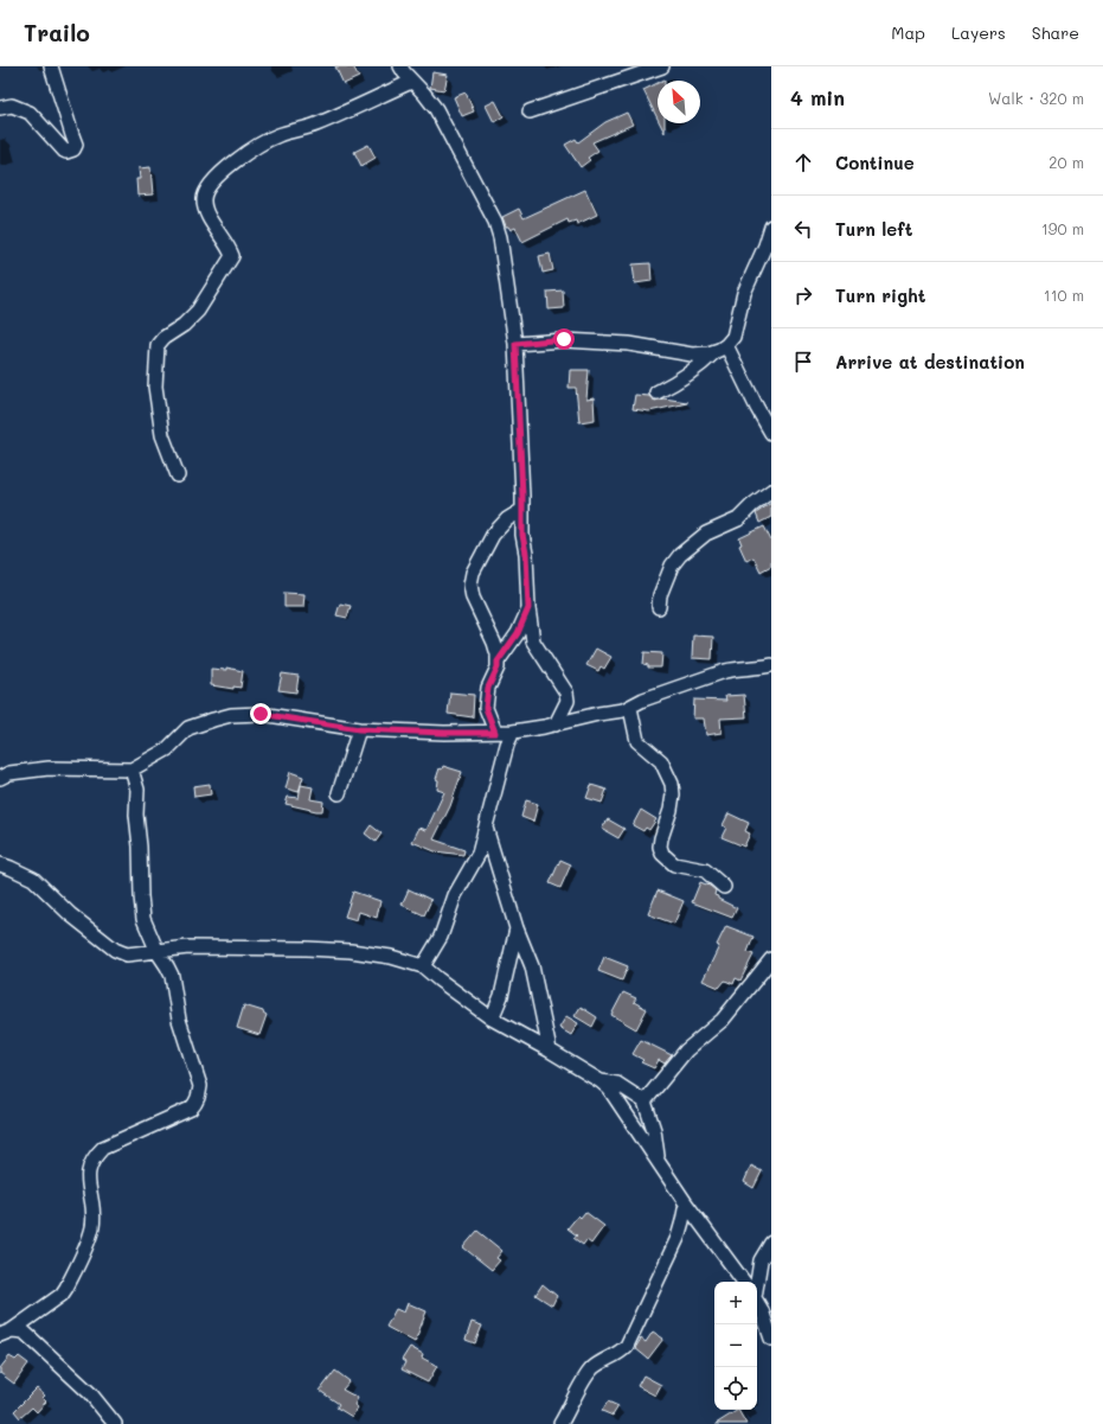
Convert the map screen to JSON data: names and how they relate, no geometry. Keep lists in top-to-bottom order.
{
  "north": "top left",
  "page": {
    "header": "Trailo",
    "nav": ["Map", "Layers", "Share"],
    "heading": ["4 min", "Walk · 320 m"],
    "list": [
      ["Continue", "20 m"],
      ["Turn left", "190 m"],
      ["Turn right", "110 m"],
      "Arrive at destination"
    ],
    "map_buttons": ["+", "−"]
  }
}
